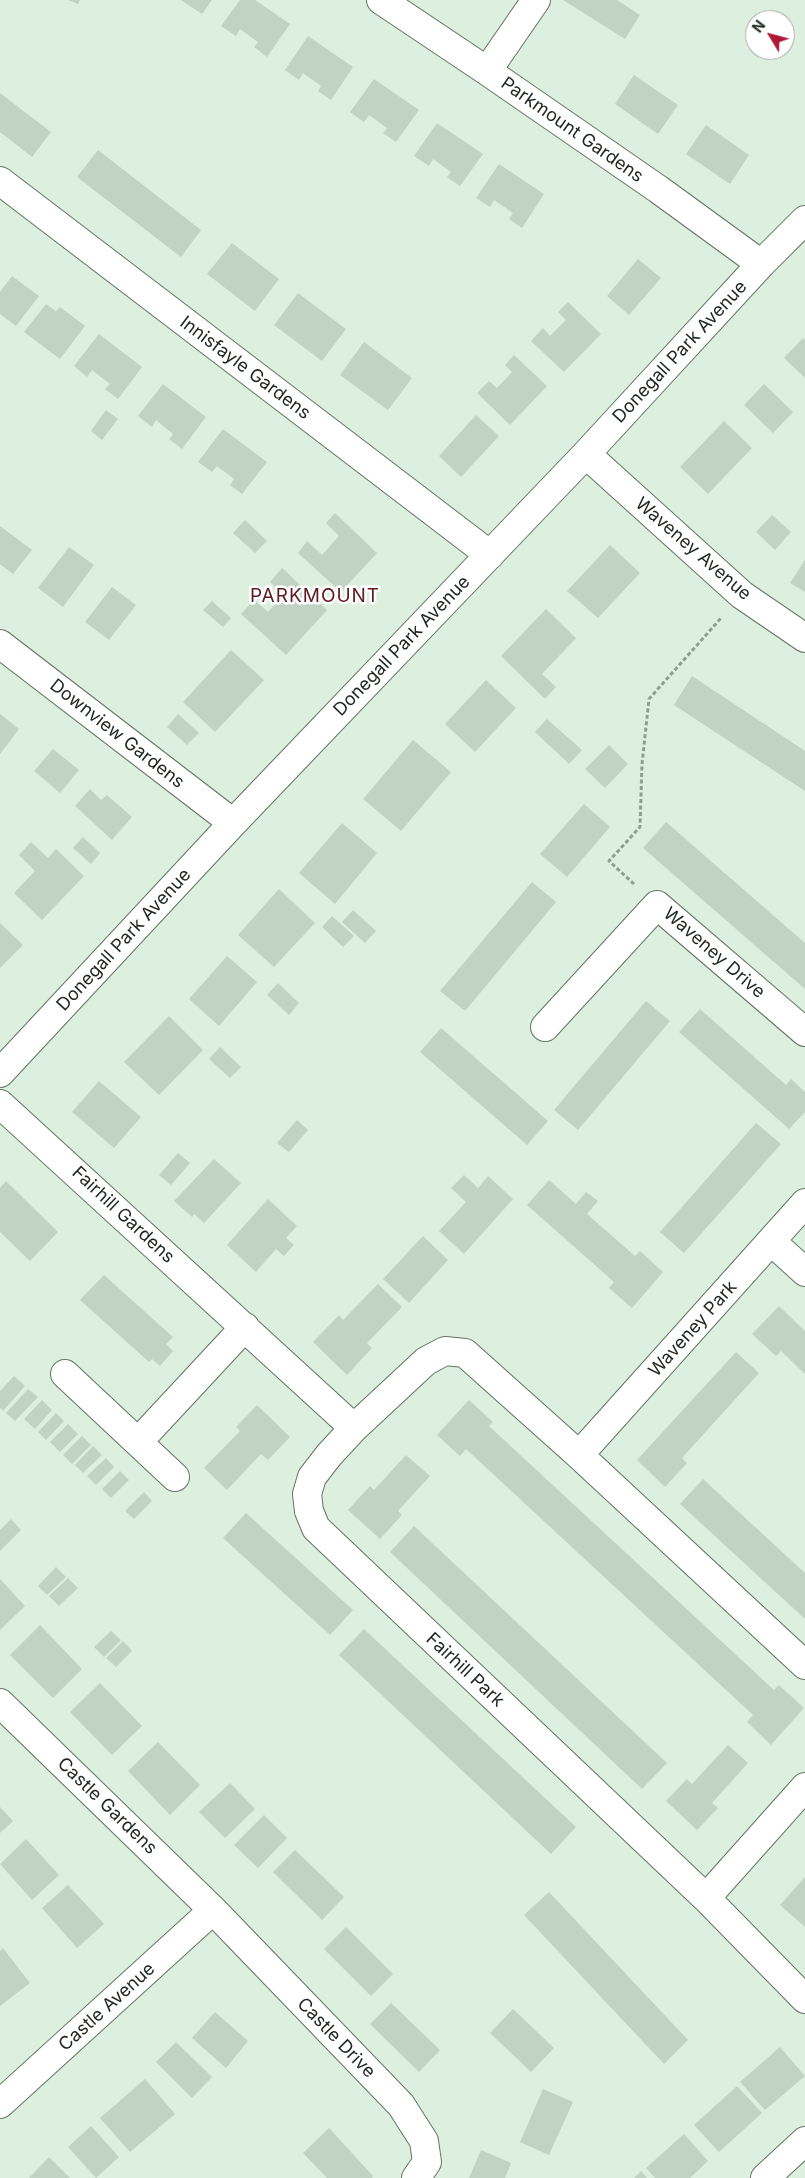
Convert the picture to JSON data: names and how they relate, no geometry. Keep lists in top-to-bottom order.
{
  "streets": {
    "street": [
      "Parkmount Gardens",
      "Donegall Park Avenue",
      "Innisfayle Gardens",
      "Waveney Avenue",
      "Downview Gardens",
      "Waveney Drive",
      "Fairhill Gardens",
      "Waveney Park",
      "Fairhill Park",
      "Castle Gardens",
      "Castle Avenue",
      "Castle Drive"
    ]
  },
  "crossings": [
    ["Parkmount Gardens", "Donegall Park Avenue"],
    ["Donegall Park Avenue", "Innisfayle Gardens"],
    ["Donegall Park Avenue", "Waveney Avenue"],
    ["Donegall Park Avenue", "Downview Gardens"],
    ["Waveney Park", "Fairhill Park"],
    ["Castle Gardens", "Castle Avenue"],
    ["Castle Gardens", "Castle Drive"],
    ["Castle Avenue", "Castle Drive"]
  ],
  "districts": ["PARKMOUNT"],
  "north": "top left"
}
